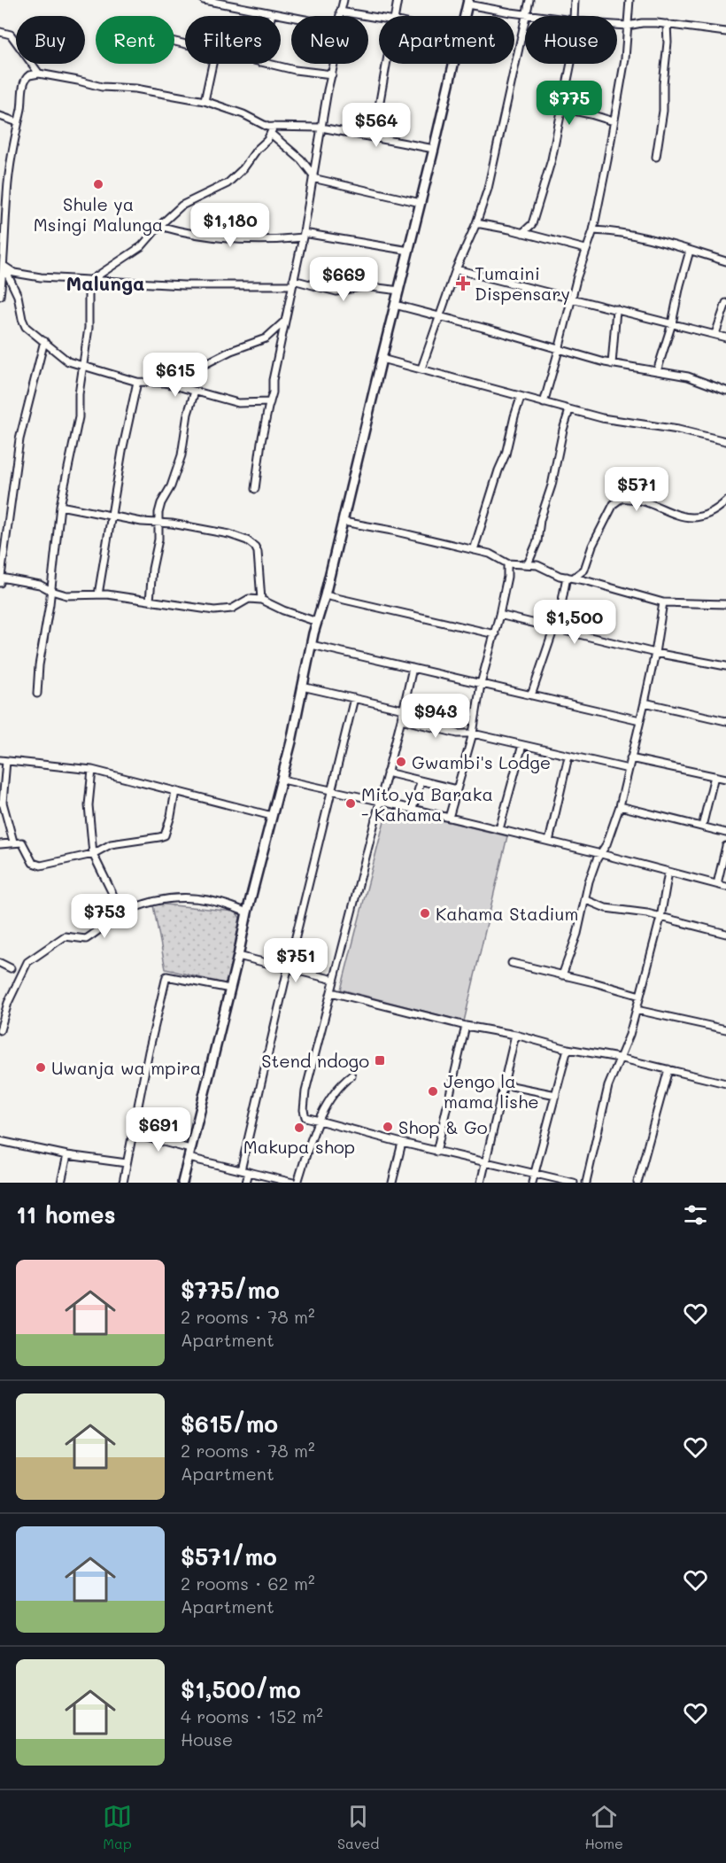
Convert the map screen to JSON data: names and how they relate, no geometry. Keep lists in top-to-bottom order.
{
  "districts": ["Malunga"],
  "places": {
    "other": [
      "Shule ya Msingi Malunga",
      "Gwambi's Lodge",
      "Mito ya Baraka - Kahama",
      "Kahama Stadium",
      "Uwanja wa mpira",
      "Jengo la mama lishe",
      "Shop & Go",
      "Makupa shop"
    ],
    "health": ["Tumaini Dispensary"],
    "transit": ["Stend ndogo"]
  },
  "page": {
    "chip": [
      "Buy",
      "Rent",
      "Filters",
      "New",
      "Apartment",
      "House"
    ],
    "price": [
      "$775",
      "$564",
      "$1,180",
      "$669",
      "$615",
      "$571",
      "$1,500",
      "$943",
      "$753",
      "$751",
      "$691"
    ],
    "heading": "11 homes",
    "list": [
      {
        "name": "$775/mo",
        "note": "2 rooms · 78 m² · Apartment"
      },
      {
        "name": "$615/mo",
        "note": "2 rooms · 78 m² · Apartment"
      },
      {
        "name": "$571/mo",
        "note": "2 rooms · 62 m² · Apartment"
      },
      {
        "name": "$1,500/mo",
        "note": "4 rooms · 152 m² · House"
      }
    ],
    "tabs": ["Map", "Saved", "Home"]
  }
}
